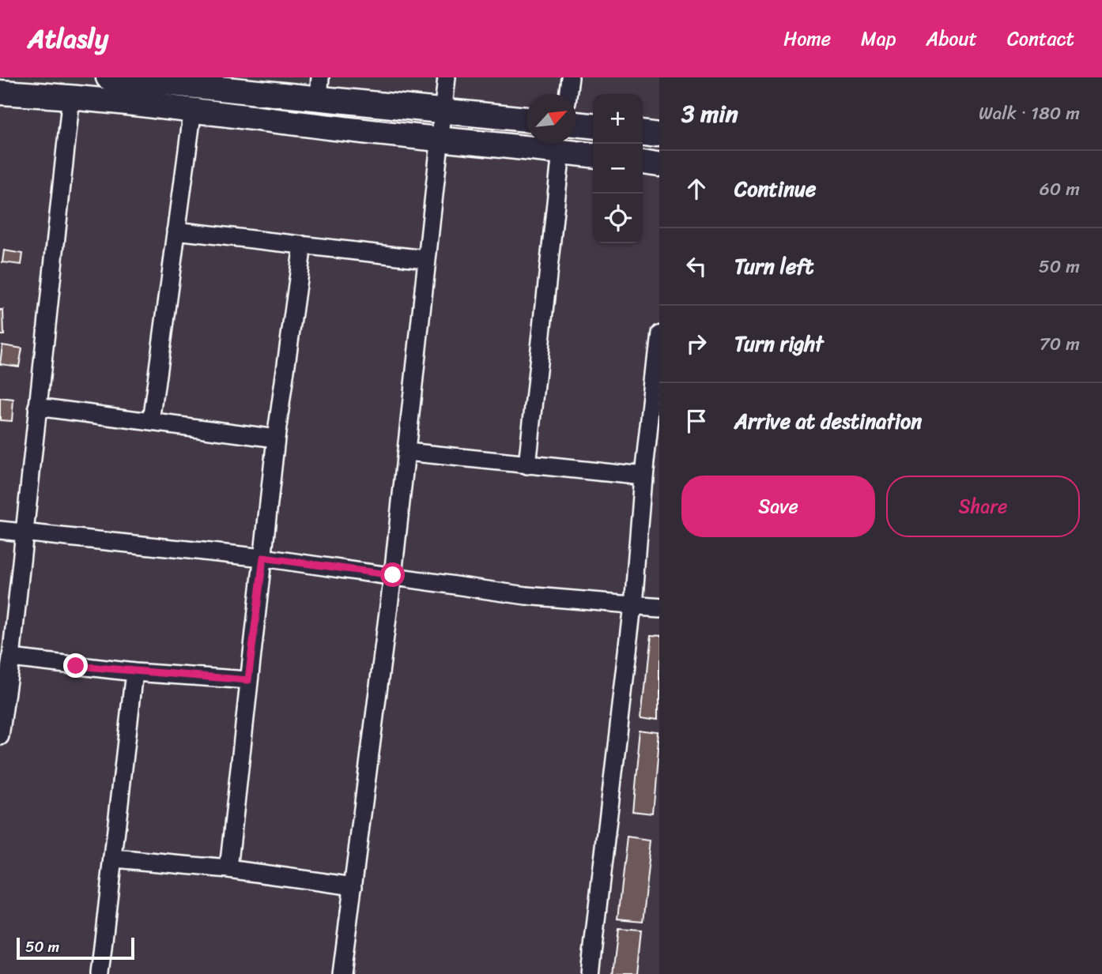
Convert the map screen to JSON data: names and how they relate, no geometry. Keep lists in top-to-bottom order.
{
  "scale_bar": "50 m",
  "north": "top right",
  "page": {
    "header": "Atlasly",
    "nav": [
      "Home",
      "Map",
      "About",
      "Contact"
    ],
    "heading": ["3 min", "Walk · 180 m"],
    "map_buttons": ["+", "−"],
    "list": [
      ["Continue", "60 m"],
      ["Turn left", "50 m"],
      ["Turn right", "70 m"],
      "Arrive at destination"
    ],
    "buttons": ["Save", "Share"],
    "scale": "50 m"
  }
}
